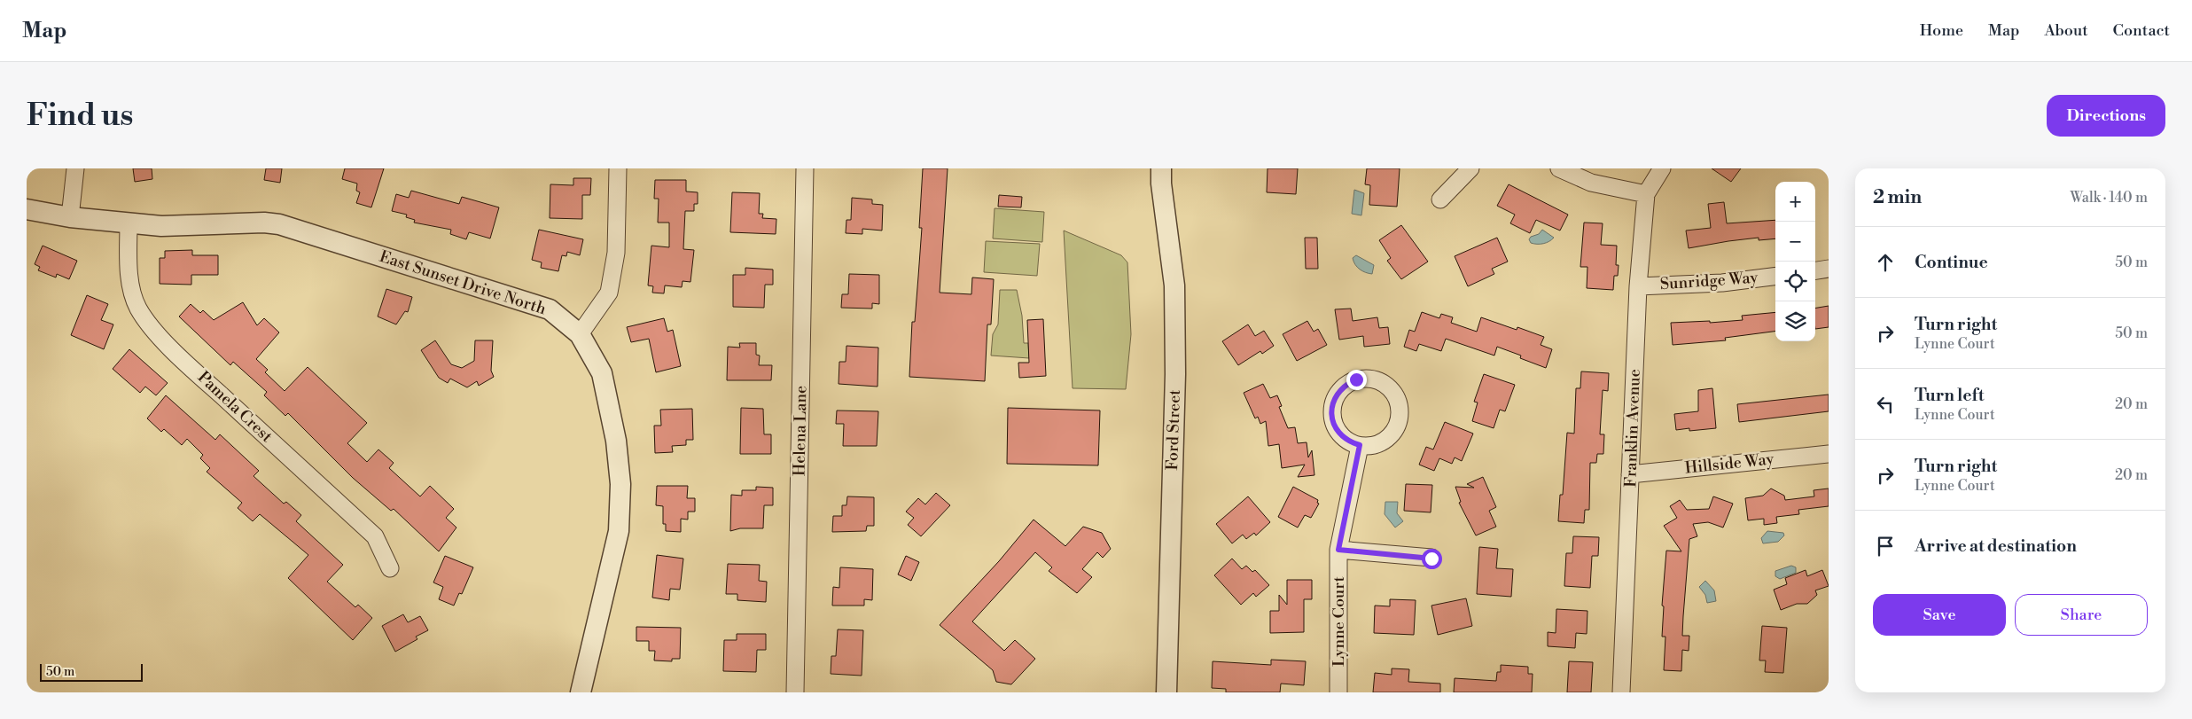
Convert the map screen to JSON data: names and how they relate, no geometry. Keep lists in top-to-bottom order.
{
  "streets": {
    "street": [
      "Sunridge Way",
      "East Sunset Drive North",
      "Pamela Crest",
      "Franklin Avenue",
      "Ford Street",
      "Helena Lane",
      "Hillside Way",
      "Lynne Court"
    ]
  },
  "crossings": [
    ["Sunridge Way", "Franklin Avenue"],
    ["East Sunset Drive North", "Pamela Crest"],
    ["Franklin Avenue", "Hillside Way"]
  ],
  "scale_bar": "50 m",
  "page": {
    "header": "Map",
    "nav": [
      "Home",
      "Map",
      "About",
      "Contact"
    ],
    "buttons": [
      "Directions",
      ["Save", "Share"]
    ],
    "title": "Find us",
    "heading": ["2 min", "Walk · 140 m"],
    "map_buttons": ["+", "−"],
    "list": [
      ["Continue", "50 m"],
      ["Turn right", "Lynne Court", "50 m"],
      ["Turn left", "Lynne Court", "20 m"],
      ["Turn right", "Lynne Court", "20 m"],
      "Arrive at destination"
    ],
    "scale": "50 m"
  }
}
